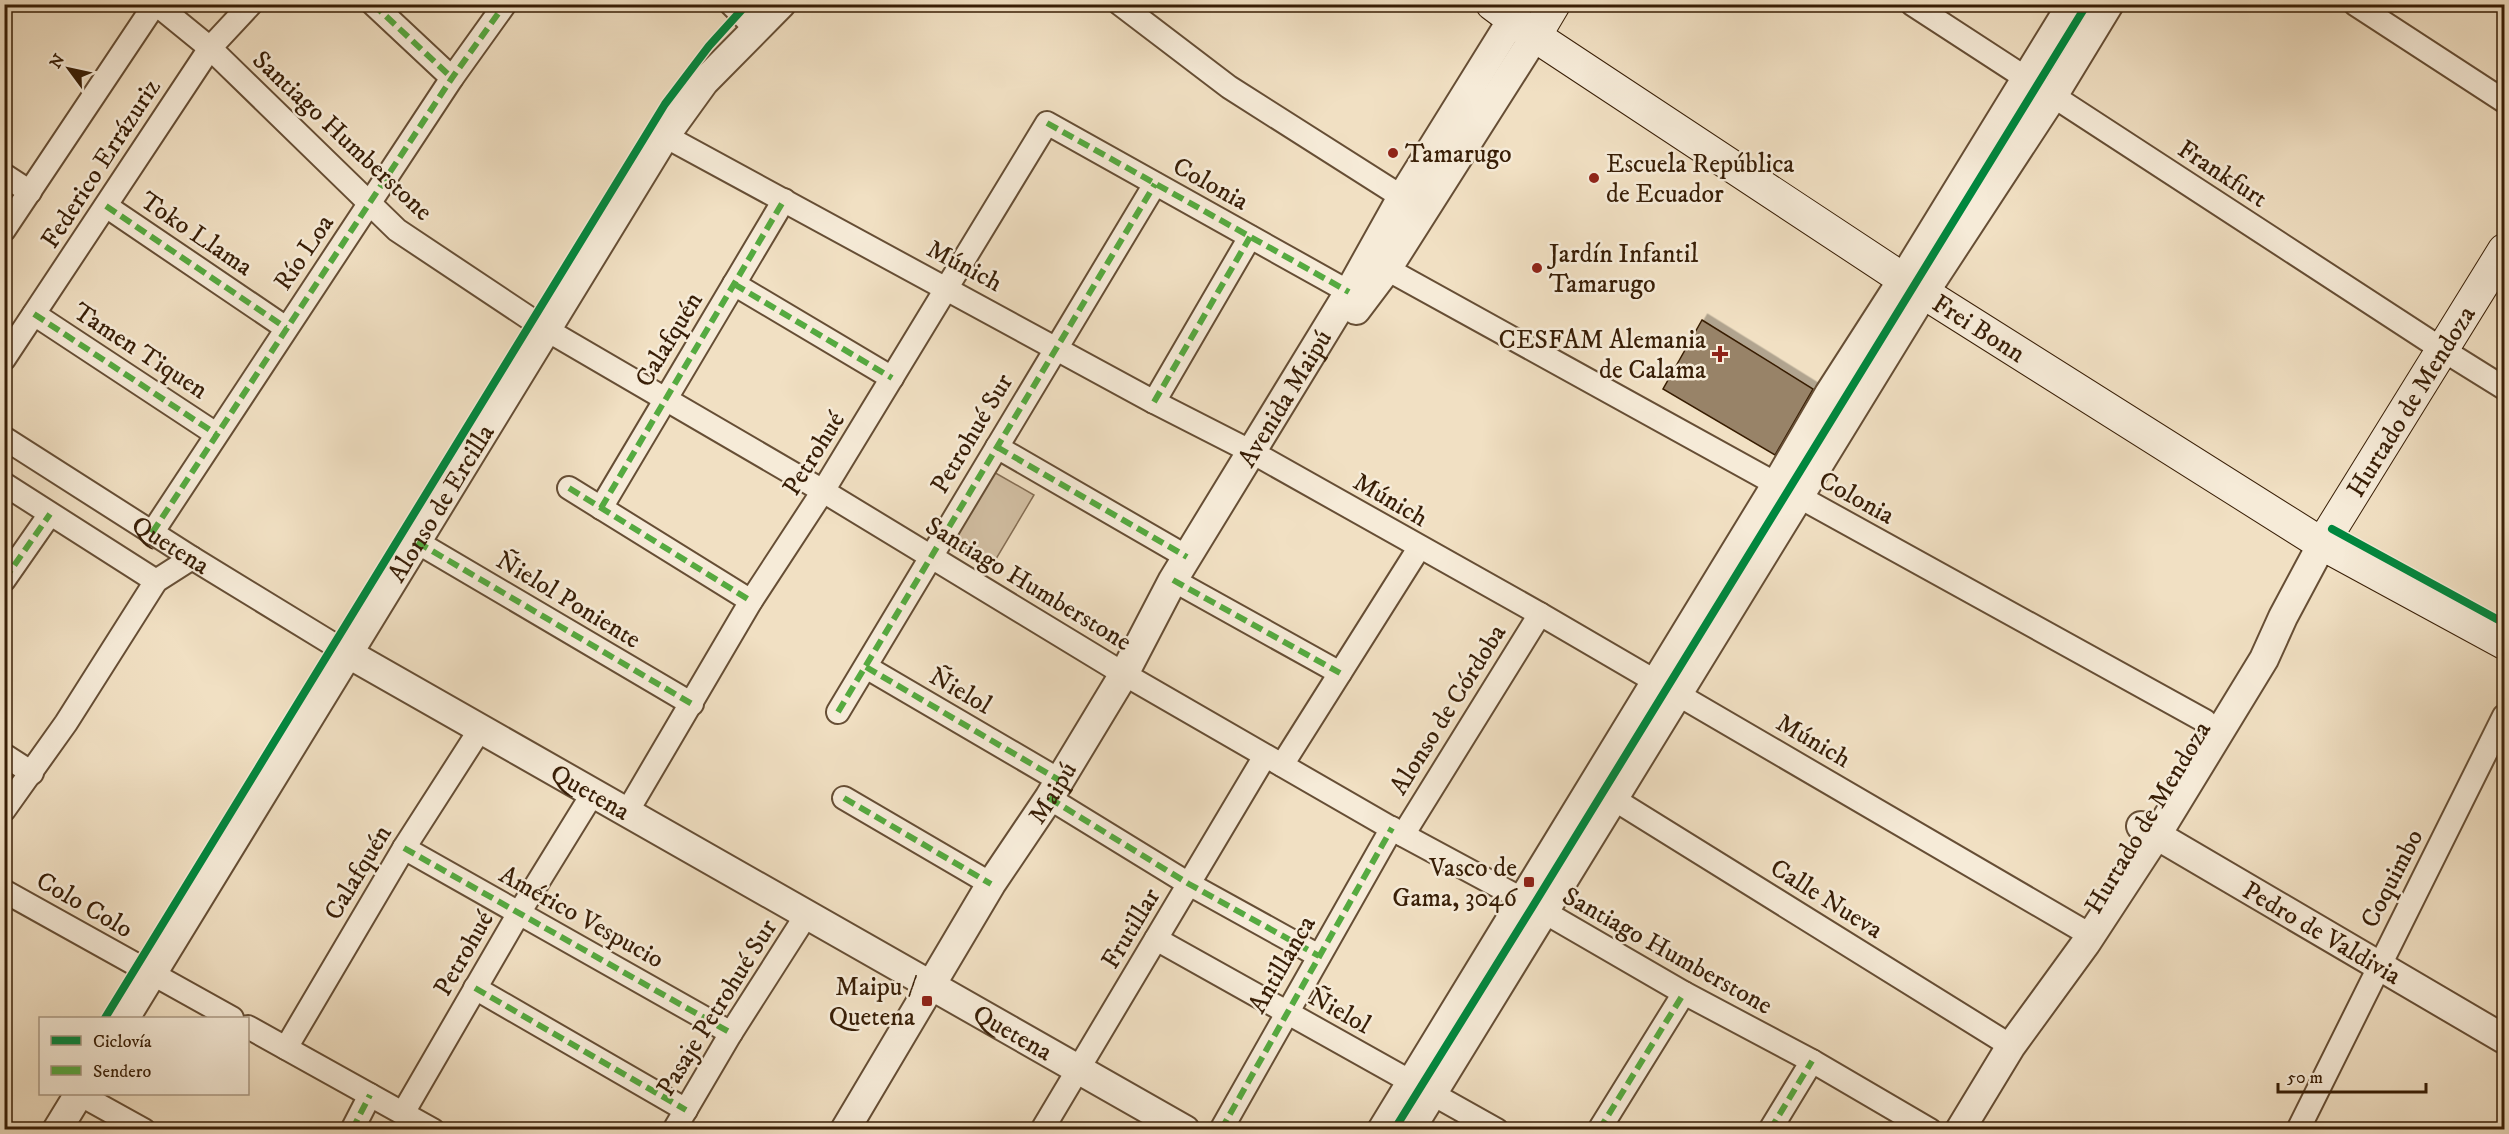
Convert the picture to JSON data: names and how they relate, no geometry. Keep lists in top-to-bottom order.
{
  "streets": {
    "main road": ["Frei Bonn", "Avenida Maipú", "Hurtado de Mendoza"],
    "street": [
      "Santiago Humberstone",
      "Federico Errázuriz",
      "Frankfurt",
      "Colonia",
      "Toko Llama",
      "Río Loa",
      "Múnich",
      "Calafquén",
      "Tamen Tiquen",
      "Petrohué Sur",
      "Petrohué",
      "Alonso de Ercilla",
      "Quetena",
      "Ñielol Poniente",
      "Ñielol",
      "Alonso de Córdoba",
      "Maipú",
      "Coquimbo",
      "Calle Nueva",
      "Colo Colo",
      "Américo Vespucio",
      "Frutillar",
      "Pedro de Valdivia",
      "Antillanca",
      "Pasaje Petrohué Sur"
    ]
  },
  "crossings": [
    ["Santiago Humberstone", "Federico Errázuriz"],
    ["Santiago Humberstone", "Río Loa"],
    ["Santiago Humberstone", "Calafquén"],
    ["Santiago Humberstone", "Petrohué Sur"],
    ["Santiago Humberstone", "Petrohué"],
    ["Santiago Humberstone", "Alonso de Ercilla"],
    ["Santiago Humberstone", "Alonso de Córdoba"],
    ["Santiago Humberstone", "Maipú"],
    ["Santiago Humberstone", "Frutillar"],
    ["Santiago Humberstone", "Antillanca"],
    ["Federico Errázuriz", "Toko Llama"],
    ["Federico Errázuriz", "Tamen Tiquen"],
    ["Frankfurt", "Hurtado de Mendoza"],
    ["Colonia", "Avenida Maipú"],
    ["Colonia", "Hurtado de Mendoza"],
    ["Colonia", "Petrohué Sur"],
    ["Colonia", "Petrohué"],
    ["Toko Llama", "Río Loa"],
    ["Río Loa", "Tamen Tiquen"],
    ["Río Loa", "Quetena"],
    ["Múnich", "Calafquén"],
    ["Múnich", "Avenida Maipú"],
    ["Múnich", "Hurtado de Mendoza"],
    ["Múnich", "Petrohué Sur"],
    ["Múnich", "Petrohué"],
    ["Múnich", "Alonso de Ercilla"],
    ["Múnich", "Alonso de Córdoba"],
    ["Múnich", "Maipú"],
    ["Múnich", "Frutillar"],
    ["Frei Bonn", "Avenida Maipú"],
    ["Frei Bonn", "Hurtado de Mendoza"],
    ["Calafquén", "Quetena"],
    ["Calafquén", "Américo Vespucio"],
    ["Avenida Maipú", "Maipú"],
    ["Hurtado de Mendoza", "Calle Nueva"],
    ["Hurtado de Mendoza", "Pedro de Valdivia"],
    ["Petrohué Sur", "Ñielol"],
    ["Petrohué", "Quetena"],
    ["Petrohué", "Ñielol Poniente"],
    ["Petrohué", "Américo Vespucio"],
    ["Alonso de Ercilla", "Quetena"],
    ["Alonso de Ercilla", "Ñielol Poniente"],
    ["Alonso de Ercilla", "Colo Colo"],
    ["Quetena", "Maipú"],
    ["Quetena", "Frutillar"],
    ["Quetena", "Pasaje Petrohué Sur"],
    ["Ñielol", "Maipú"],
    ["Ñielol", "Frutillar"],
    ["Ñielol", "Antillanca"],
    ["Alonso de Córdoba", "Antillanca"],
    ["Coquimbo", "Pedro de Valdivia"],
    ["Américo Vespucio", "Pasaje Petrohué Sur"]
  ],
  "places": {
    "other": ["Tamarugo", "Escuela República de Ecuador", "Jardín Infantil Tamarugo"],
    "health": ["CESFAM Alemania de Calama"],
    "transit": ["Vasco de Gama, 3046", "Maipu / Quetena"]
  },
  "legend": ["Ciclovía", "Sendero"],
  "scale_bar": "50 m",
  "north": "top left"
}
